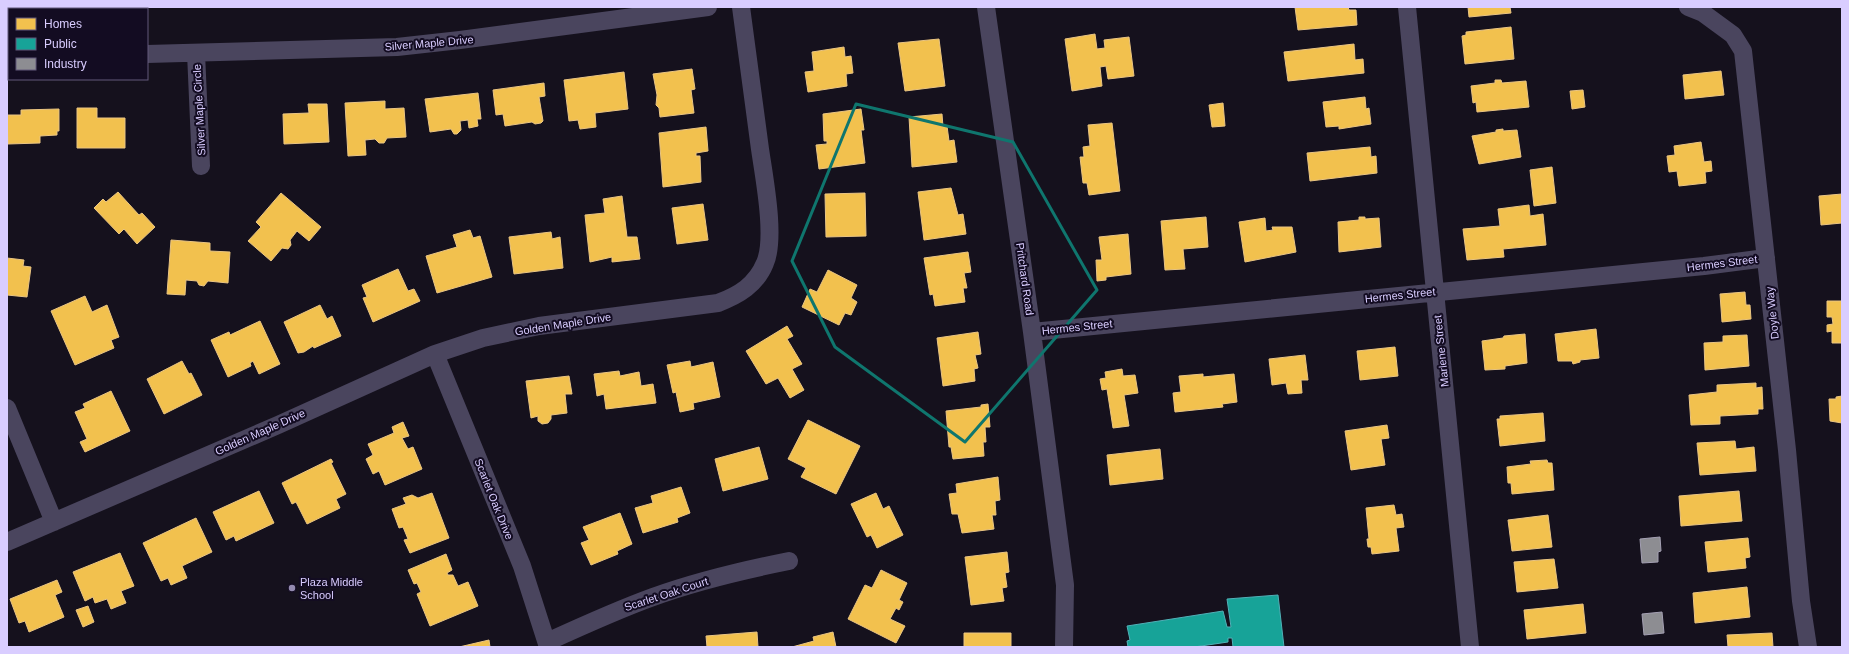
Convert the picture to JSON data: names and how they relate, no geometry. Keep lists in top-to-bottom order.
{
  "streets": {
    "street": [
      "Silver Maple Drive",
      "Silver Maple Circle",
      "Hermes Street",
      "Pritchard Road",
      "Doyle Way",
      "Golden Maple Drive",
      "Marlene Street",
      "Scarlet Oak Drive",
      "Scarlet Oak Court"
    ]
  },
  "crossings": [
    ["Silver Maple Drive", "Silver Maple Circle"],
    ["Hermes Street", "Pritchard Road"],
    ["Hermes Street", "Doyle Way"],
    ["Hermes Street", "Marlene Street"],
    ["Golden Maple Drive", "Scarlet Oak Drive"],
    ["Scarlet Oak Drive", "Scarlet Oak Court"]
  ],
  "places": ["Plaza Middle School"],
  "legend": ["Homes", "Public", "Industry"]
}
